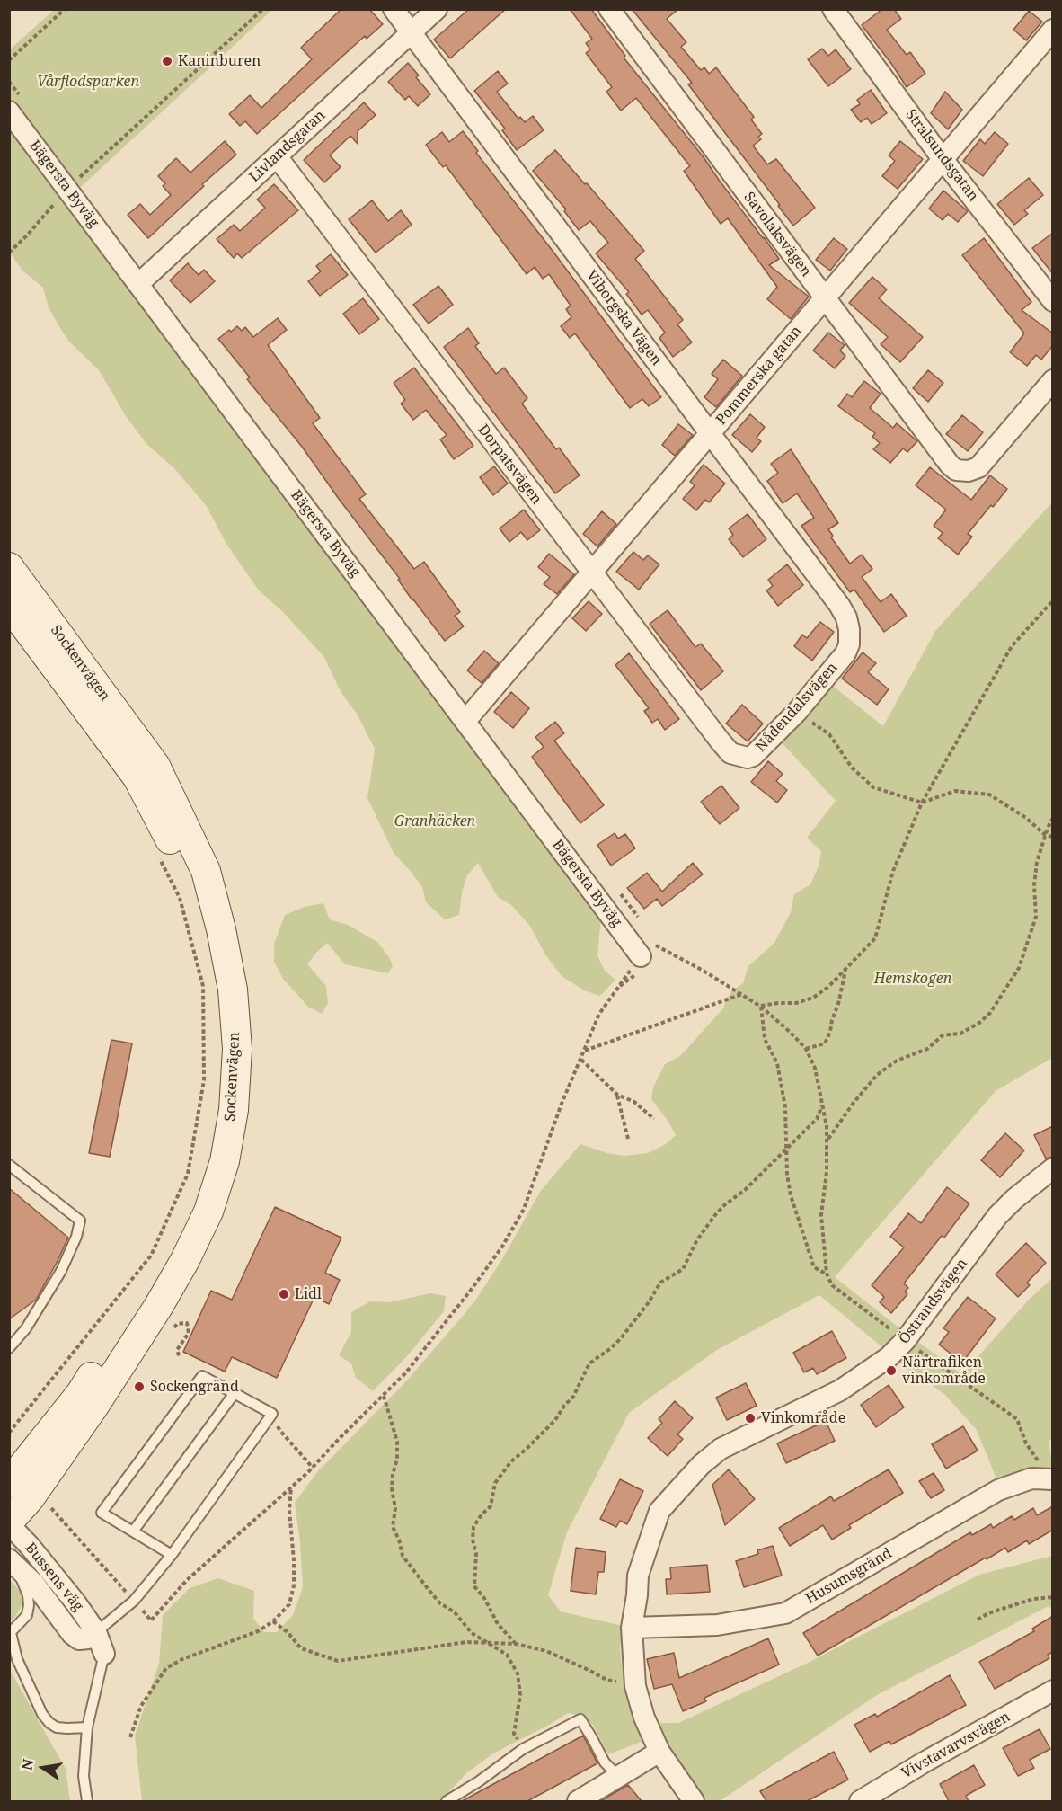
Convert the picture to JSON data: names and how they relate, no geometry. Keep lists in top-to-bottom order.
{
  "streets": {
    "main road": ["Sockenvägen"],
    "street": [
      "Livlandsgatan",
      "Stralsundsgatan",
      "Bägersta Byväg",
      "Savolaksvägen",
      "Viborgska Vägen",
      "Pommerska gatan",
      "Dorpatsvägen",
      "Nådendalsvägen",
      "Östrandsvägen",
      "Husumsgränd",
      "Bussens väg",
      "Vivstavarvsvägen"
    ]
  },
  "crossings": [
    ["Livlandsgatan", "Bägersta Byväg"],
    ["Livlandsgatan", "Viborgska Vägen"],
    ["Livlandsgatan", "Dorpatsvägen"],
    ["Stralsundsgatan", "Pommerska gatan"],
    ["Bägersta Byväg", "Pommerska gatan"],
    ["Savolaksvägen", "Pommerska gatan"],
    ["Viborgska Vägen", "Pommerska gatan"],
    ["Viborgska Vägen", "Nådendalsvägen"],
    ["Pommerska gatan", "Dorpatsvägen"],
    ["Dorpatsvägen", "Nådendalsvägen"],
    ["Sockenvägen", "Bussens väg"],
    ["Östrandsvägen", "Husumsgränd"]
  ],
  "parks": ["Vårflodsparken", "Granhäcken", "Hemskogen"],
  "places": [
    "Kaninburen",
    "Lidl",
    "Närtrafiken vinkområde",
    "Sockengränd",
    "Vinkområde"
  ],
  "north": "left"
}
